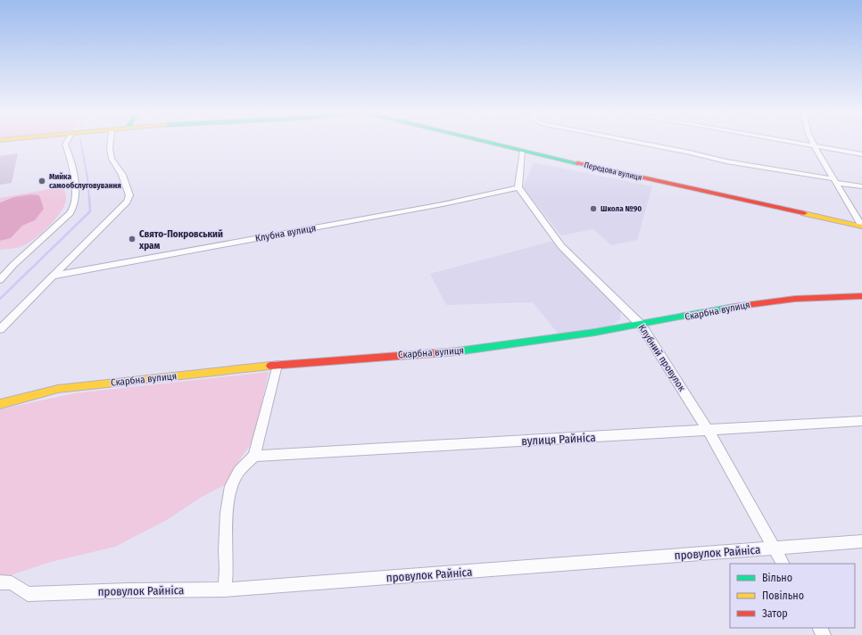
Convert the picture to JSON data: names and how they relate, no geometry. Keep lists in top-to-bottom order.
{
  "streets": {
    "main road": ["Передова вулиця", "Скарбна вулиця"],
    "street": [
      "Клубна вулиця",
      "Клубний провулок",
      "вулиця Райніса",
      "провулок Райніса"
    ]
  },
  "crossings": [
    ["Клубна вулиця", "Клубний провулок"],
    ["Скарбна вулиця", "Клубний провулок"],
    ["Клубний провулок", "вулиця Райніса"],
    ["Клубний провулок", "провулок Райніса"]
  ],
  "places": ["Мийка самообслуговування", "Школа №90", "Свято-Покровський храм"],
  "legend": ["Вільно", "Повільно", "Затор"]
}
